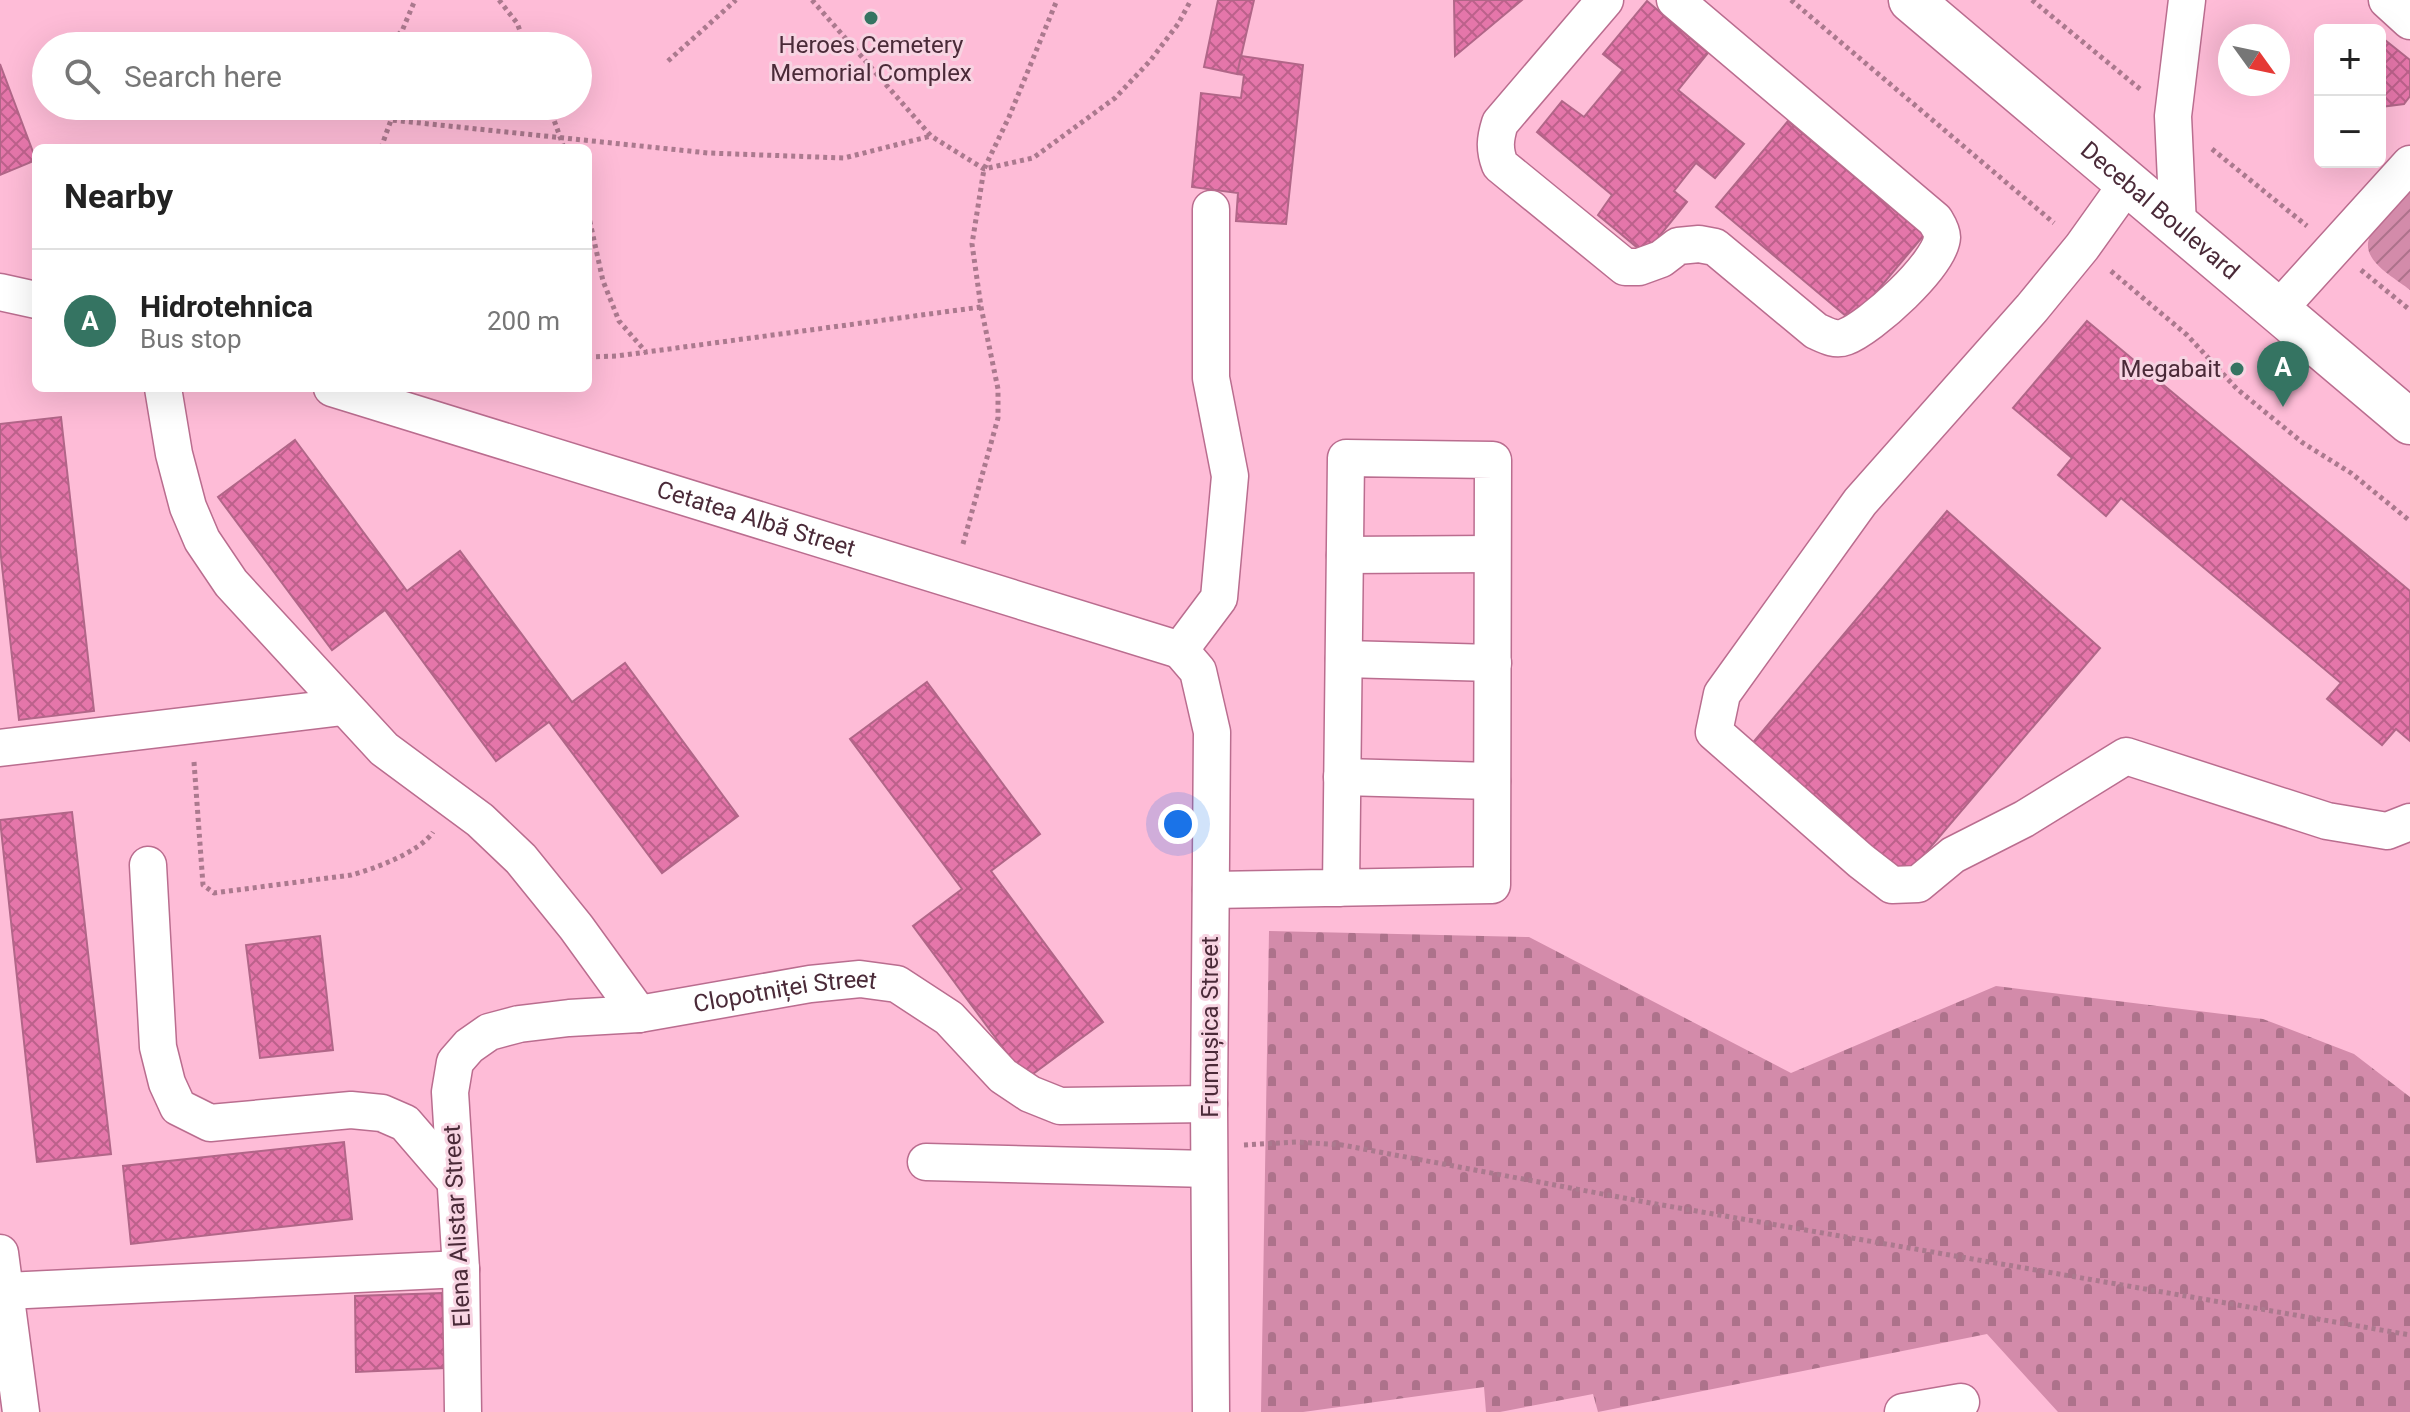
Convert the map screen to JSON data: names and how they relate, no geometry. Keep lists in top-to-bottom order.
{
  "streets": {
    "main road": ["Decebal Boulevard"],
    "street": [
      "Cetatea Albă Street",
      "Clopotniței Street",
      "Frumușica Street",
      "Elena Alistar Street"
    ]
  },
  "crossings": [
    ["Cetatea Albă Street", "Frumușica Street"],
    ["Clopotniței Street", "Frumușica Street"],
    ["Clopotniței Street", "Elena Alistar Street"]
  ],
  "places": ["Heroes Cemetery Memorial Complex", "Megabait"],
  "north": "bottom right",
  "page": {
    "map_buttons": ["+", "−"],
    "search": "Search here",
    "heading": "Nearby",
    "list": [
      {
        "mark": "A",
        "name": "Hidrotehnica",
        "note": "Bus stop",
        "value": "200 m"
      }
    ],
    "pins": "A"
  }
}
